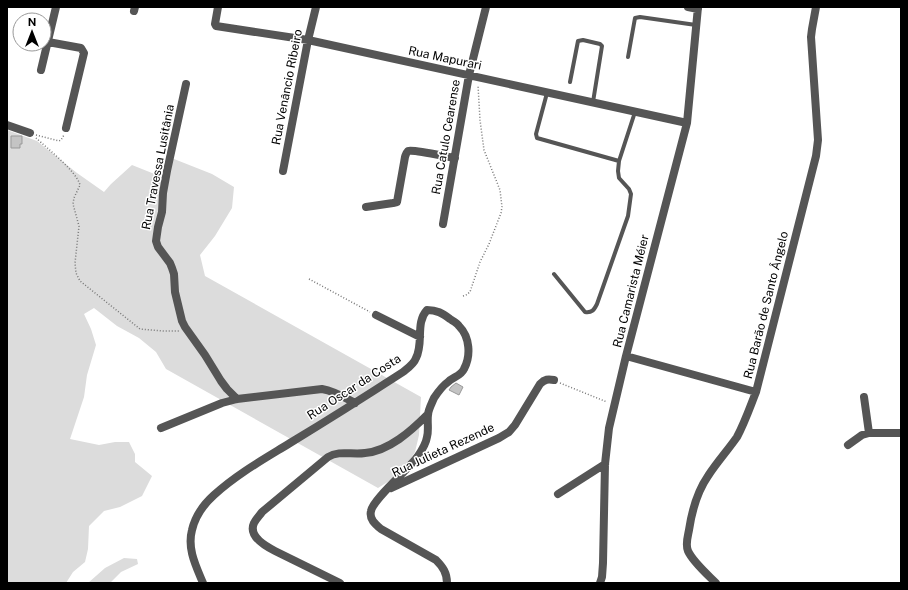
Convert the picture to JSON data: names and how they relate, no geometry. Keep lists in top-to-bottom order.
{
  "streets": {
    "street": [
      "Rua Mapurari",
      "Rua Venâncio Ribeiro",
      "Rua Catulo Cearense",
      "Rua Travessa Lusitânia",
      "Rua Camarista Méier",
      "Rua Barão de Santo Ângelo",
      "Rua Oscar da Costa",
      "Rua Julieta Rezende"
    ]
  },
  "crossings": [
    ["Rua Mapurari", "Rua Venâncio Ribeiro"],
    ["Rua Mapurari", "Rua Catulo Cearense"],
    ["Rua Mapurari", "Rua Camarista Méier"],
    ["Rua Oscar da Costa", "Rua Julieta Rezende"]
  ],
  "north": "top"
}
